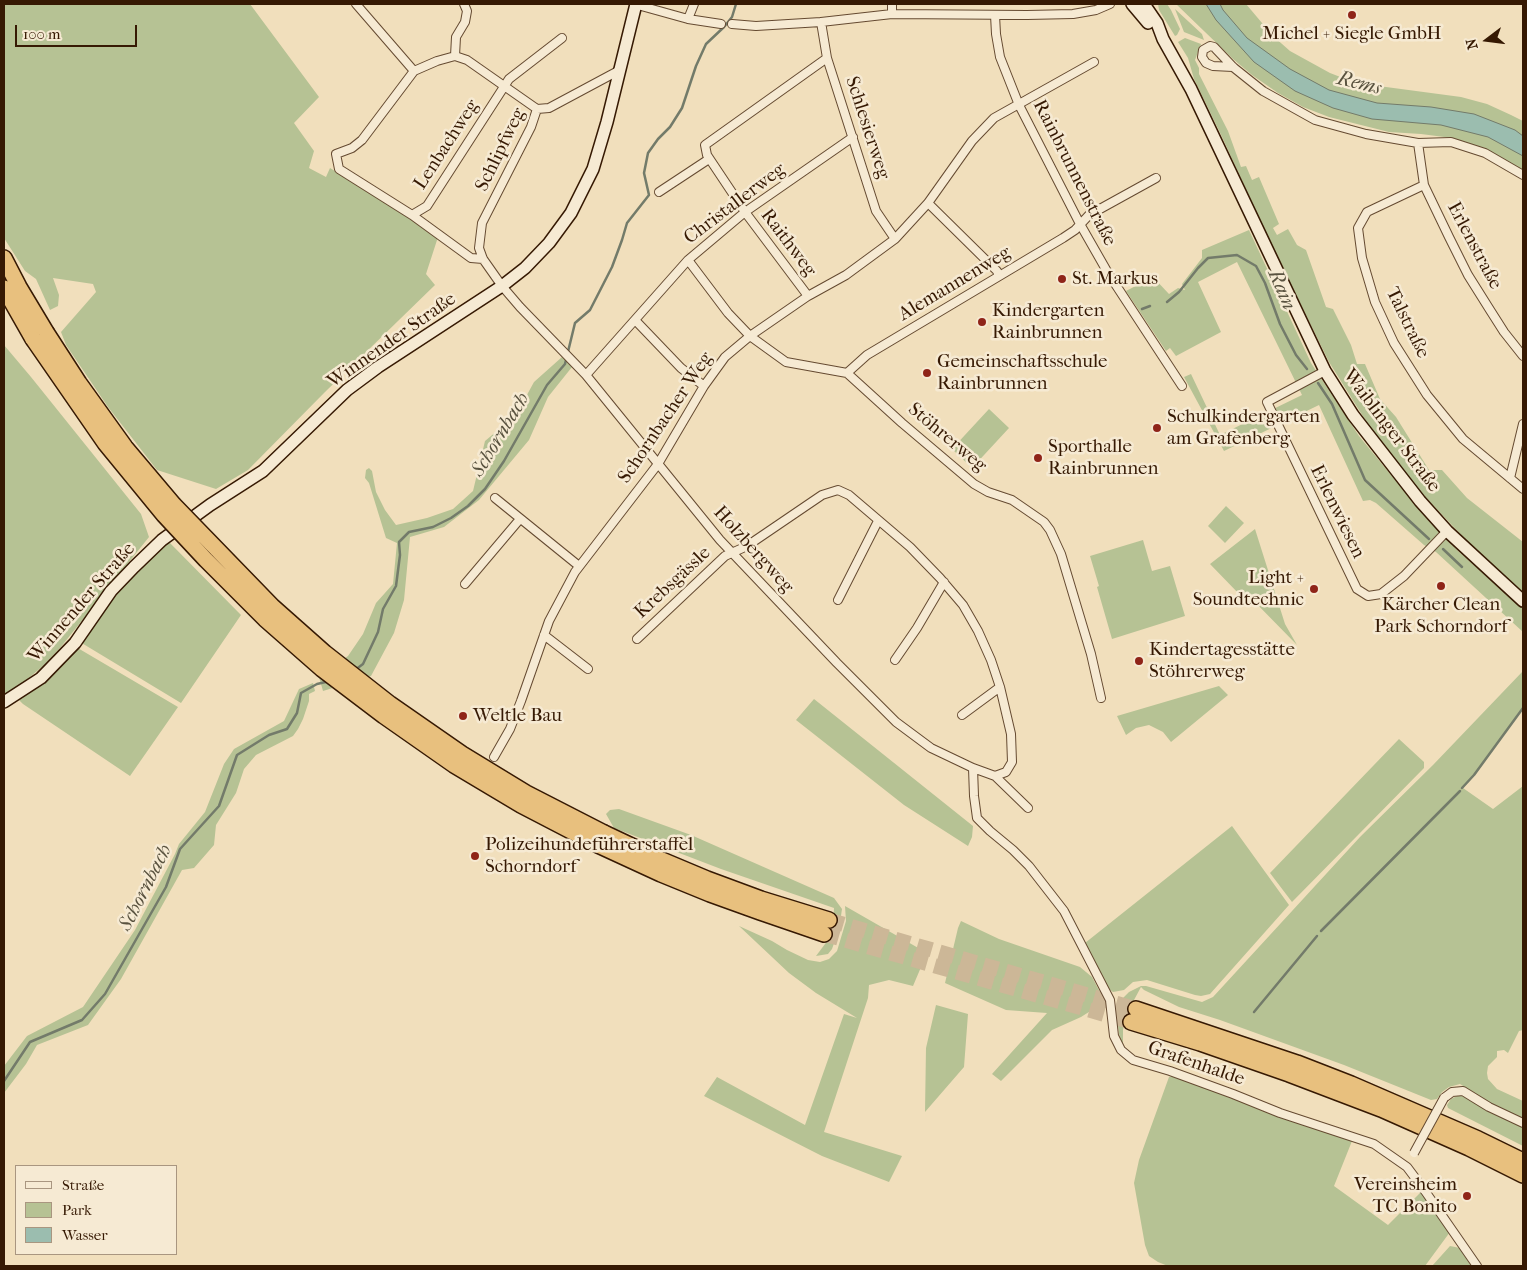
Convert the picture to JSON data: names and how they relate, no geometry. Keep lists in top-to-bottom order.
{
  "streets": {
    "street": [
      "Schlesierweg",
      "Lenbachweg",
      "Schlipfweg",
      "Rainbrunnenstraße",
      "Christallerweg",
      "Raithweg",
      "Erlenstraße",
      "Alemannenweg",
      "Talstraße",
      "Winnender Straße",
      "Schornbacher Weg",
      "Waiblinger Straße",
      "Stöhrerweg",
      "Erlenwiesen",
      "Holzbergweg",
      "Krebsgässle",
      "Grafenhalde"
    ]
  },
  "crossings": [
    ["Schlesierweg", "Christallerweg"],
    ["Schlesierweg", "Schornbacher Weg"],
    ["Schlipfweg", "Winnender Straße"],
    ["Schlipfweg", "Holzbergweg"],
    ["Rainbrunnenstraße", "Alemannenweg"],
    ["Rainbrunnenstraße", "Schornbacher Weg"],
    ["Christallerweg", "Raithweg"],
    ["Christallerweg", "Holzbergweg"],
    ["Raithweg", "Schornbacher Weg"],
    ["Erlenstraße", "Talstraße"],
    ["Alemannenweg", "Stöhrerweg"],
    ["Winnender Straße", "Holzbergweg"],
    ["Schornbacher Weg", "Holzbergweg"],
    ["Waiblinger Straße", "Erlenwiesen"],
    ["Holzbergweg", "Krebsgässle"],
    ["Holzbergweg", "Grafenhalde"]
  ],
  "water": ["Rems", "Rain", "Schornbach"],
  "places": [
    "Michel + Siegle GmbH",
    "St. Markus",
    "Kindergarten Rainbrunnen",
    "Gemeinschaftsschule Rainbrunnen",
    "Schulkindergarten am Grafenberg",
    "Sporthalle Rainbrunnen",
    "Kärcher Clean Park Schorndorf",
    "Light + Soundtechnic",
    "Kindertagesstätte Stöhrerweg",
    "Weltle Bau",
    "Polizeihundeführerstaffel Schorndorf",
    "Vereinsheim TC Bonito"
  ],
  "legend": ["Straße", "Park", "Wasser"],
  "scale_bar": "100 m",
  "north": "left"
}
